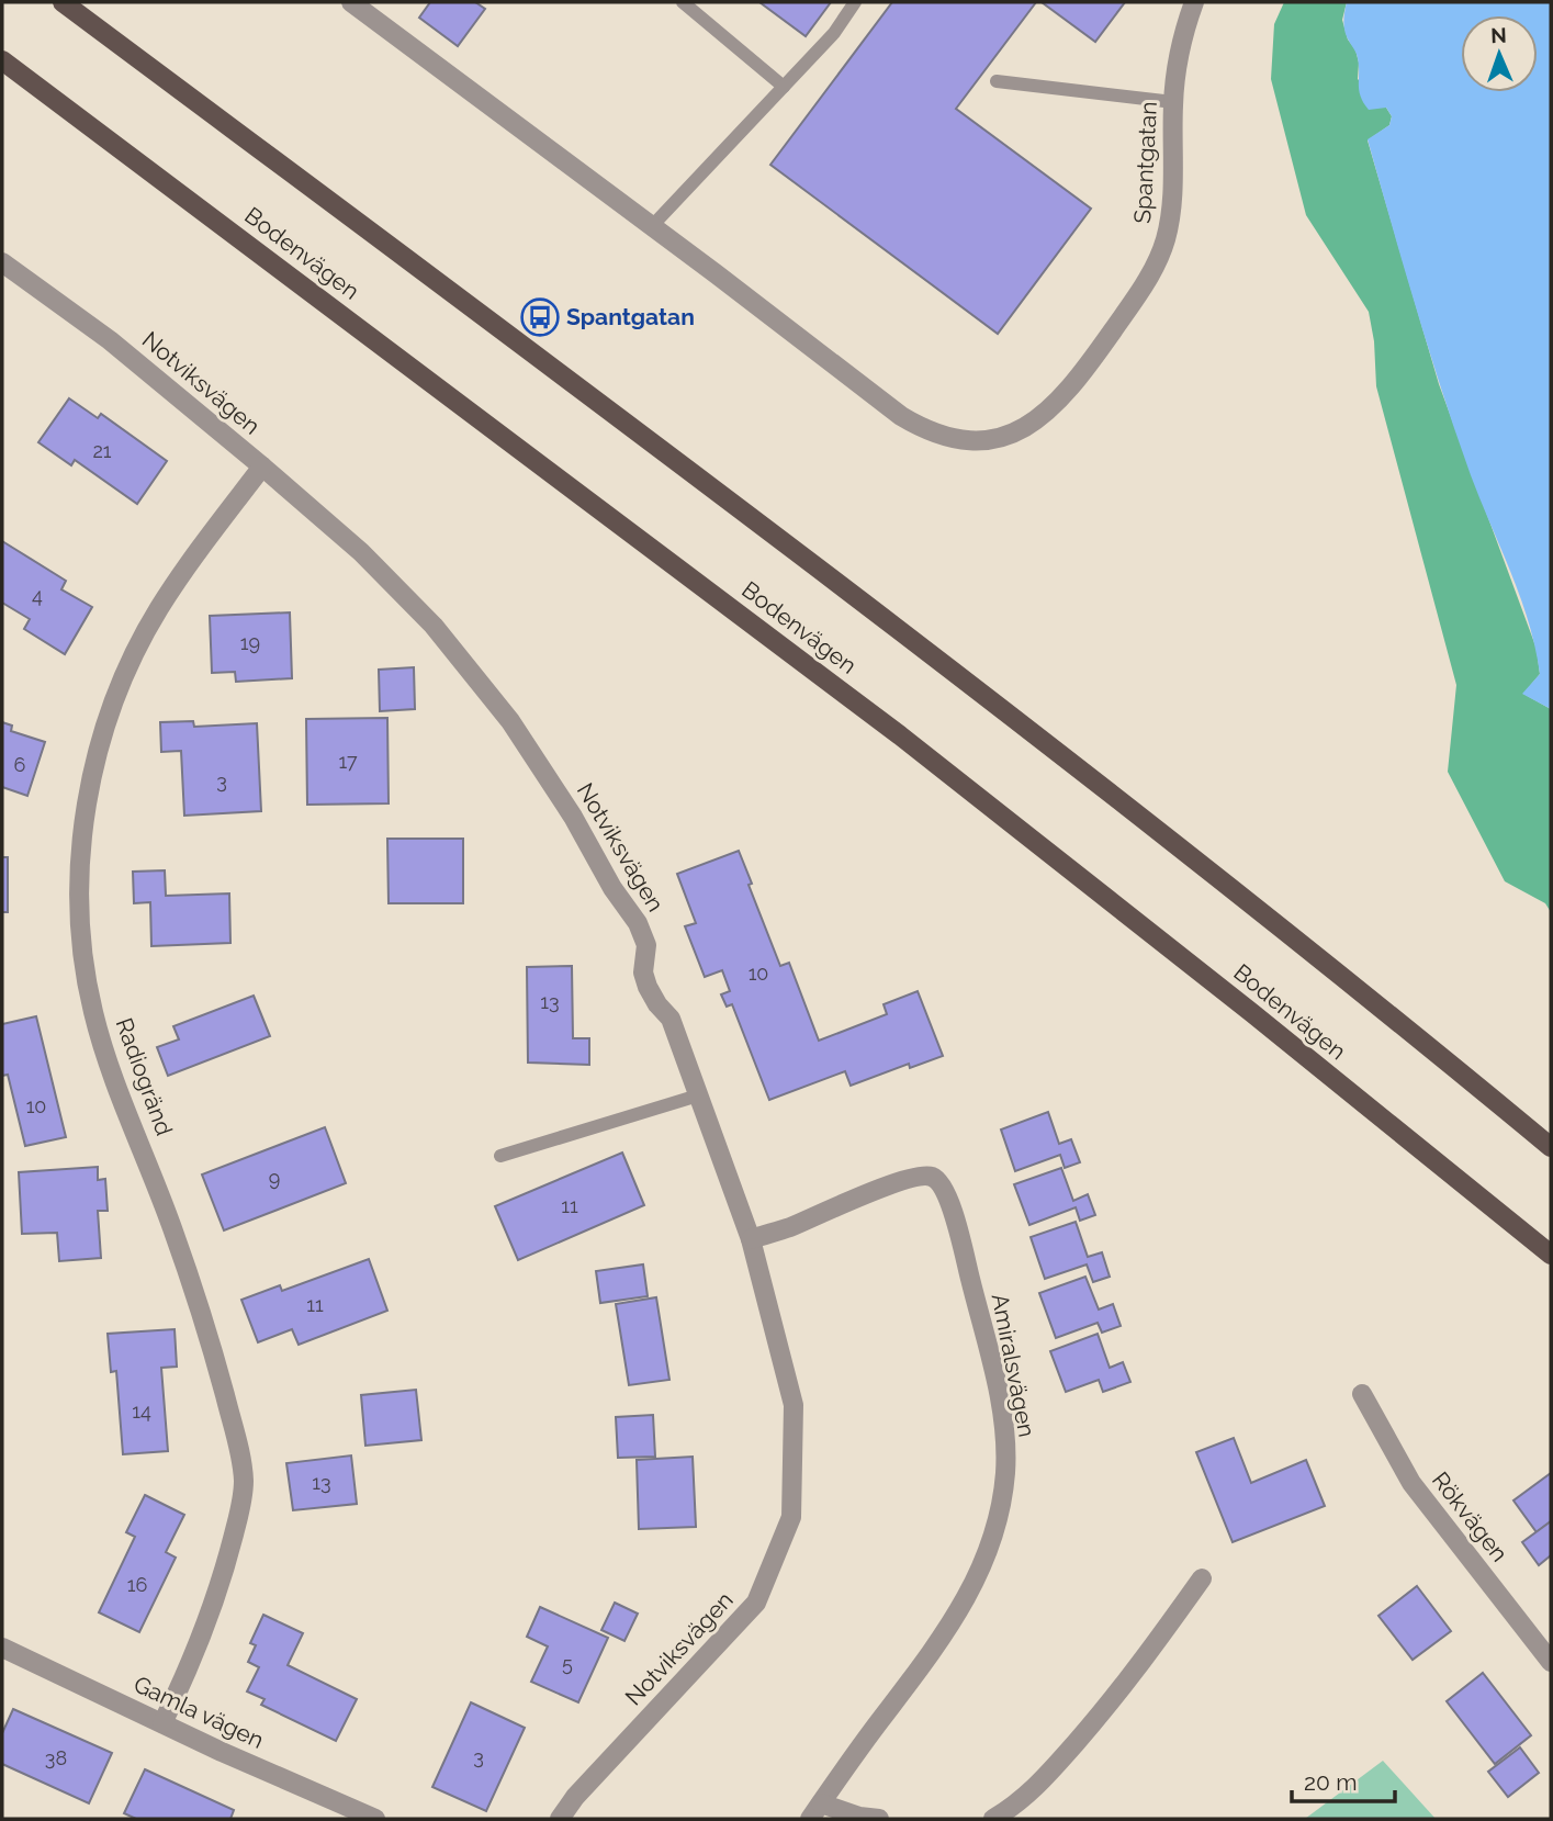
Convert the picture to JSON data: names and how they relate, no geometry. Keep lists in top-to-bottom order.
{
  "streets": {
    "main road": ["Bodenvägen"],
    "street": [
      "Spantgatan",
      "Notviksvägen",
      "Radiogränd",
      "Amiralsvägen",
      "Rökvägen",
      "Gamla vägen"
    ]
  },
  "crossings": [
    ["Notviksvägen", "Radiogränd"],
    ["Notviksvägen", "Amiralsvägen"],
    ["Radiogränd", "Gamla vägen"]
  ],
  "places": {
    "bus stop": ["Spantgatan"]
  },
  "house_numbers": [
    "21",
    "4",
    "19",
    "17",
    "6",
    "3",
    "10",
    "13",
    "10",
    "9",
    "11",
    "11",
    "14",
    "13",
    "16",
    "5",
    "3",
    "38"
  ],
  "scale_bar": "20 m",
  "north": "top"
}
